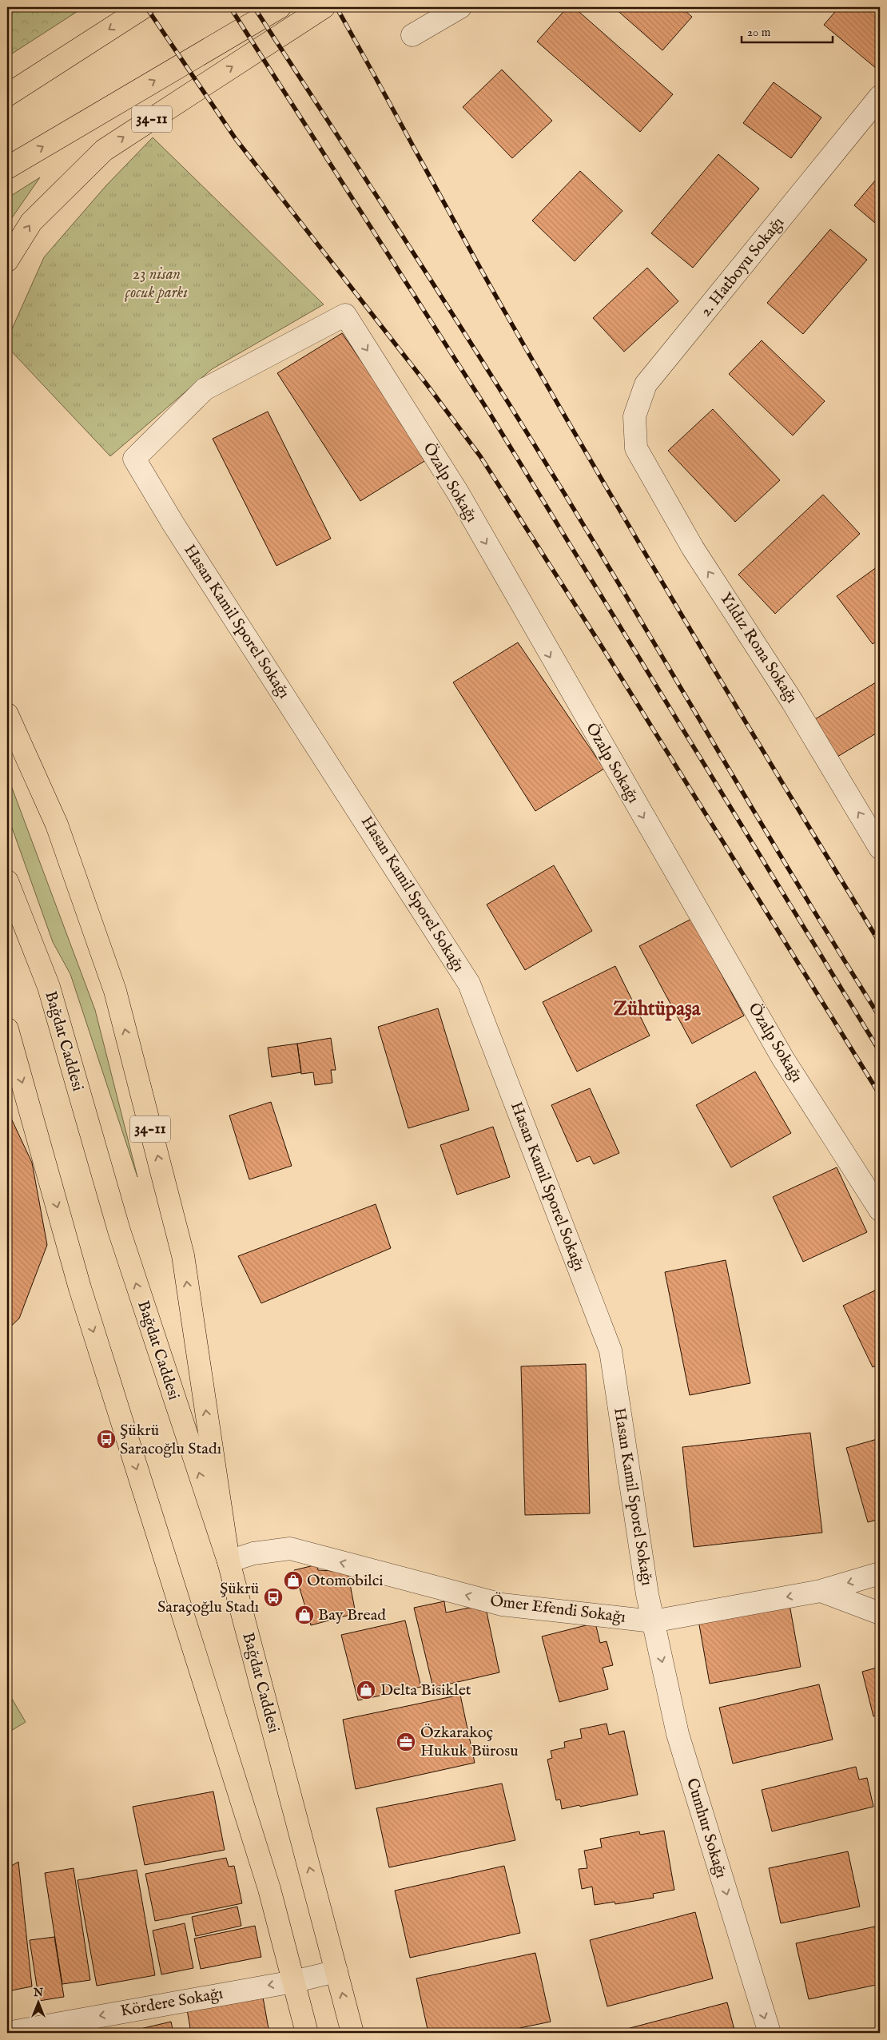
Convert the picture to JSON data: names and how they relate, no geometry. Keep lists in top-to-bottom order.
{
  "streets": {
    "main road": ["34-11", "Bağdat Caddesi"],
    "street": [
      "2. Hatboyu Sokağı",
      "Özalp Sokağı",
      "Hasan Kamil Sporel Sokağı",
      "Yıldız Rona Sokağı",
      "Ömer Efendi Sokağı",
      "Cumhur Sokağı",
      "Kördere Sokağı"
    ]
  },
  "crossings": [
    ["34-11", "Bağdat Caddesi"],
    ["34-11", "Ömer Efendi Sokağı"],
    ["2. Hatboyu Sokağı", "Yıldız Rona Sokağı"],
    ["Özalp Sokağı", "Hasan Kamil Sporel Sokağı"],
    ["Hasan Kamil Sporel Sokağı", "Ömer Efendi Sokağı"],
    ["Hasan Kamil Sporel Sokağı", "Cumhur Sokağı"],
    ["Bağdat Caddesi", "Ömer Efendi Sokağı"],
    ["Bağdat Caddesi", "Kördere Sokağı"],
    ["Ömer Efendi Sokağı", "Cumhur Sokağı"]
  ],
  "one_way": [
    "Özalp Sokağı",
    "Yıldız Rona Sokağı",
    "Ömer Efendi Sokağı",
    "Cumhur Sokağı",
    "Kördere Sokağı"
  ],
  "districts": ["Zühtüpaşa"],
  "parks": ["23 nisan çocuk parkı"],
  "places": {
    "bus stop": ["Şükrü Saracoğlu Stadı", "Şükrü Saraçoğlu Stadı"],
    "shop": ["Otomobilci", "Bay Bread", "Delta Bisiklet"],
    "office": ["Özkarakoç Hukuk Bürosu"]
  },
  "scale_bar": "20 m",
  "north": "top"
}
